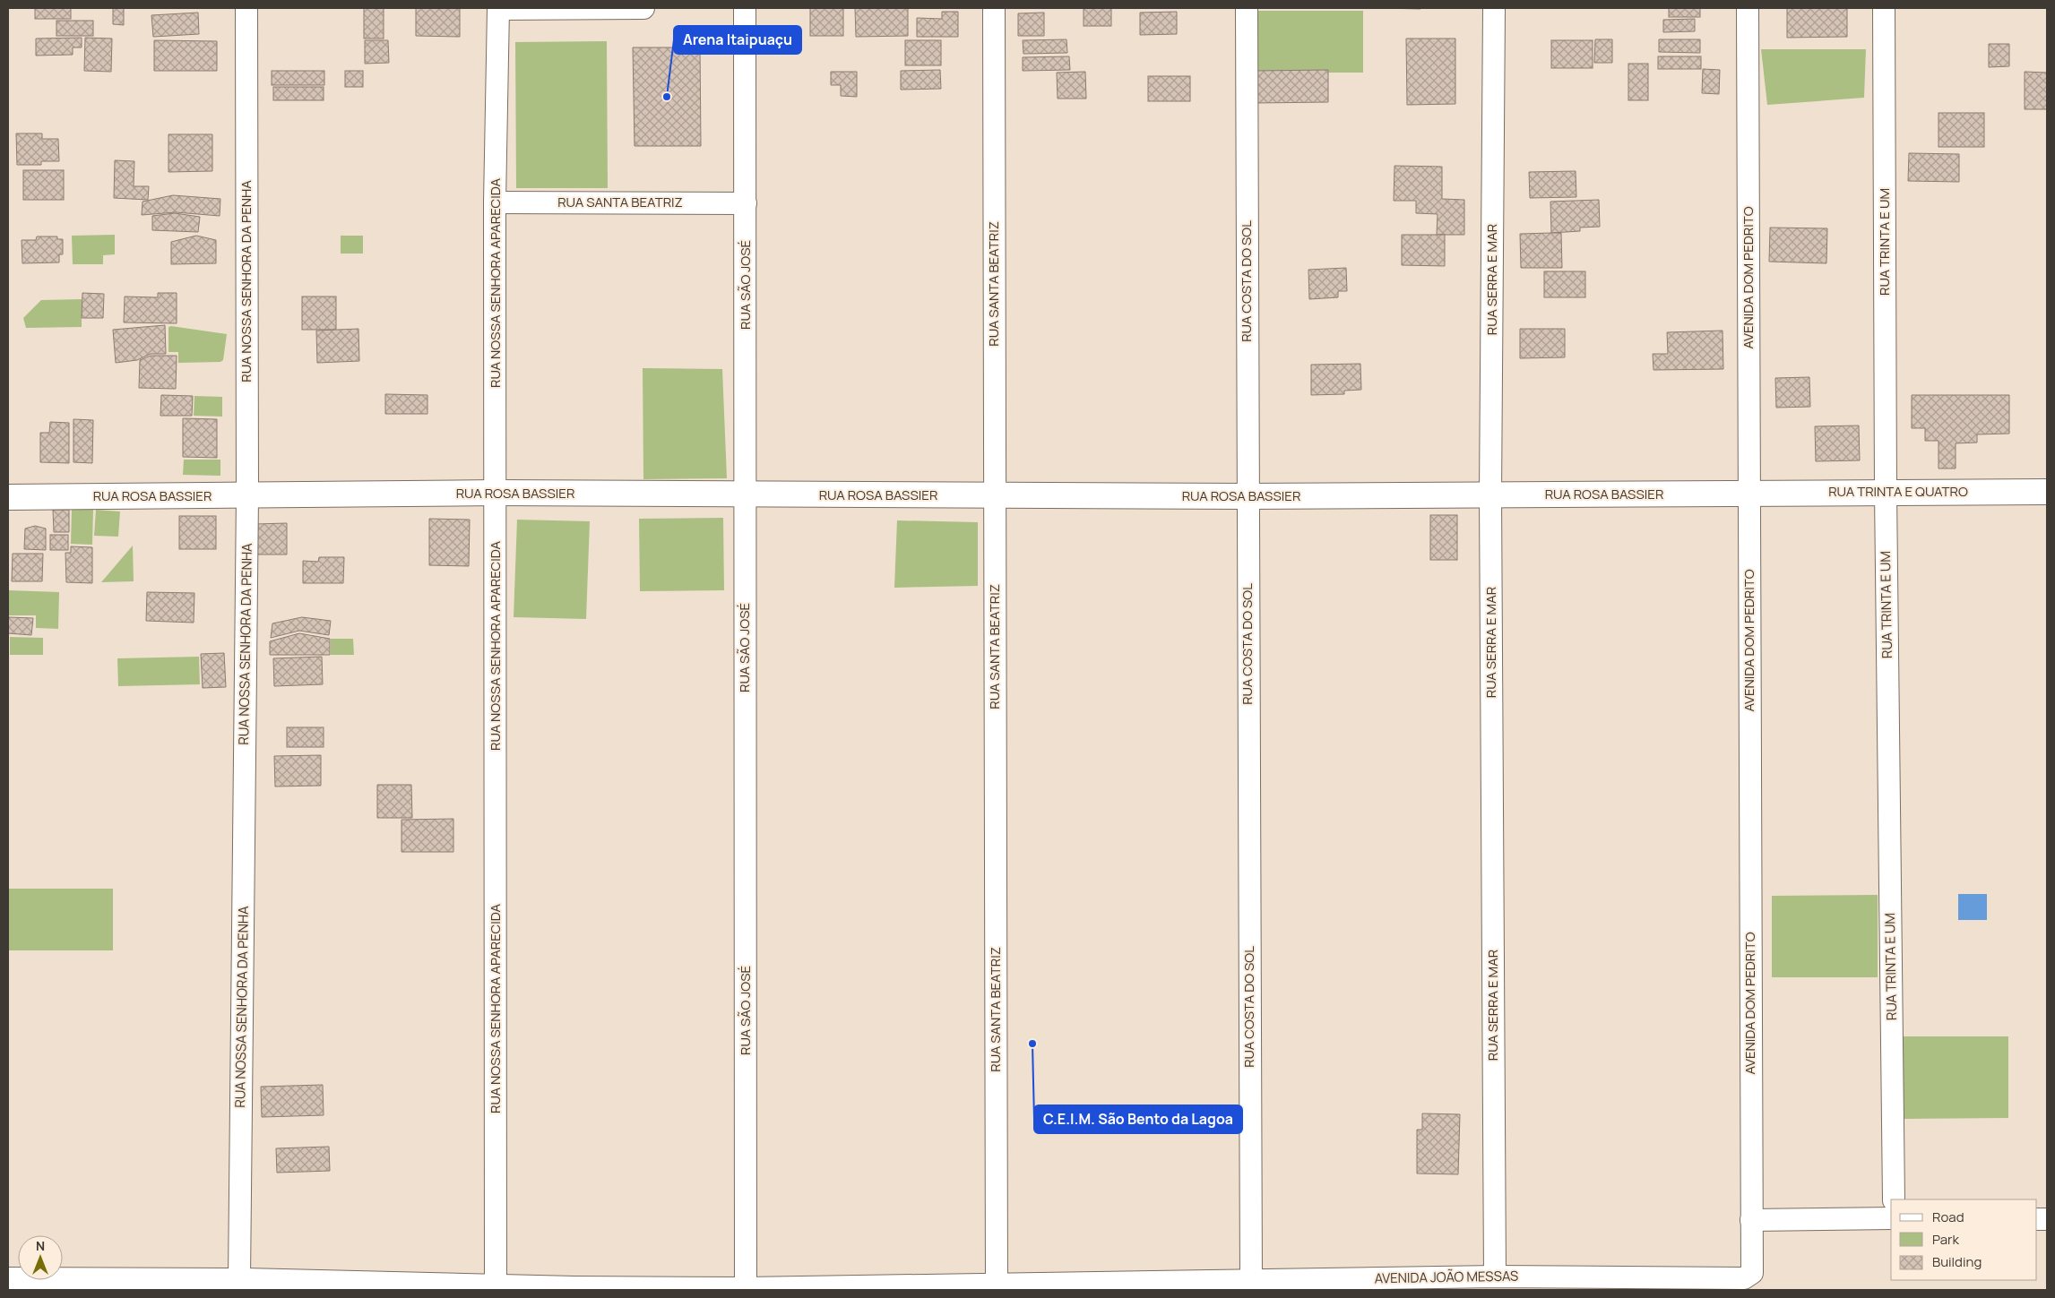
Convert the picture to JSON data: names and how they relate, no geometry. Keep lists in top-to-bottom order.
{
  "streets": {
    "street": [
      "RUA SANTA BEATRIZ",
      "RUA TRINTA E UM",
      "AVENIDA DOM PEDRITO",
      "RUA SERRA E MAR",
      "RUA NOSSA SENHORA DA PENHA",
      "RUA COSTA DO SOL",
      "RUA NOSSA SENHORA APARECIDA",
      "RUA SÃO JOSÉ",
      "RUA TRINTA E QUATRO",
      "RUA ROSA BASSIER",
      "AVENIDA JOÃO MESSAS"
    ]
  },
  "crossings": [
    ["RUA SANTA BEATRIZ", "RUA NOSSA SENHORA APARECIDA"],
    ["RUA SANTA BEATRIZ", "RUA SÃO JOSÉ"],
    ["RUA SANTA BEATRIZ", "RUA ROSA BASSIER"],
    ["RUA SANTA BEATRIZ", "AVENIDA JOÃO MESSAS"],
    ["RUA TRINTA E UM", "RUA TRINTA E QUATRO"],
    ["AVENIDA DOM PEDRITO", "RUA TRINTA E QUATRO"],
    ["AVENIDA DOM PEDRITO", "RUA ROSA BASSIER"],
    ["AVENIDA DOM PEDRITO", "AVENIDA JOÃO MESSAS"],
    ["RUA SERRA E MAR", "RUA ROSA BASSIER"],
    ["RUA SERRA E MAR", "AVENIDA JOÃO MESSAS"],
    ["RUA NOSSA SENHORA DA PENHA", "RUA ROSA BASSIER"],
    ["RUA NOSSA SENHORA DA PENHA", "AVENIDA JOÃO MESSAS"],
    ["RUA COSTA DO SOL", "RUA ROSA BASSIER"],
    ["RUA COSTA DO SOL", "AVENIDA JOÃO MESSAS"],
    ["RUA NOSSA SENHORA APARECIDA", "RUA ROSA BASSIER"],
    ["RUA NOSSA SENHORA APARECIDA", "AVENIDA JOÃO MESSAS"],
    ["RUA SÃO JOSÉ", "RUA ROSA BASSIER"],
    ["RUA SÃO JOSÉ", "AVENIDA JOÃO MESSAS"],
    ["RUA TRINTA E QUATRO", "RUA ROSA BASSIER"]
  ],
  "places": ["Arena Itaipuaçu", "C.E.I.M. São Bento da Lagoa"],
  "legend": ["Road", "Park", "Building"],
  "north": "top"
}
